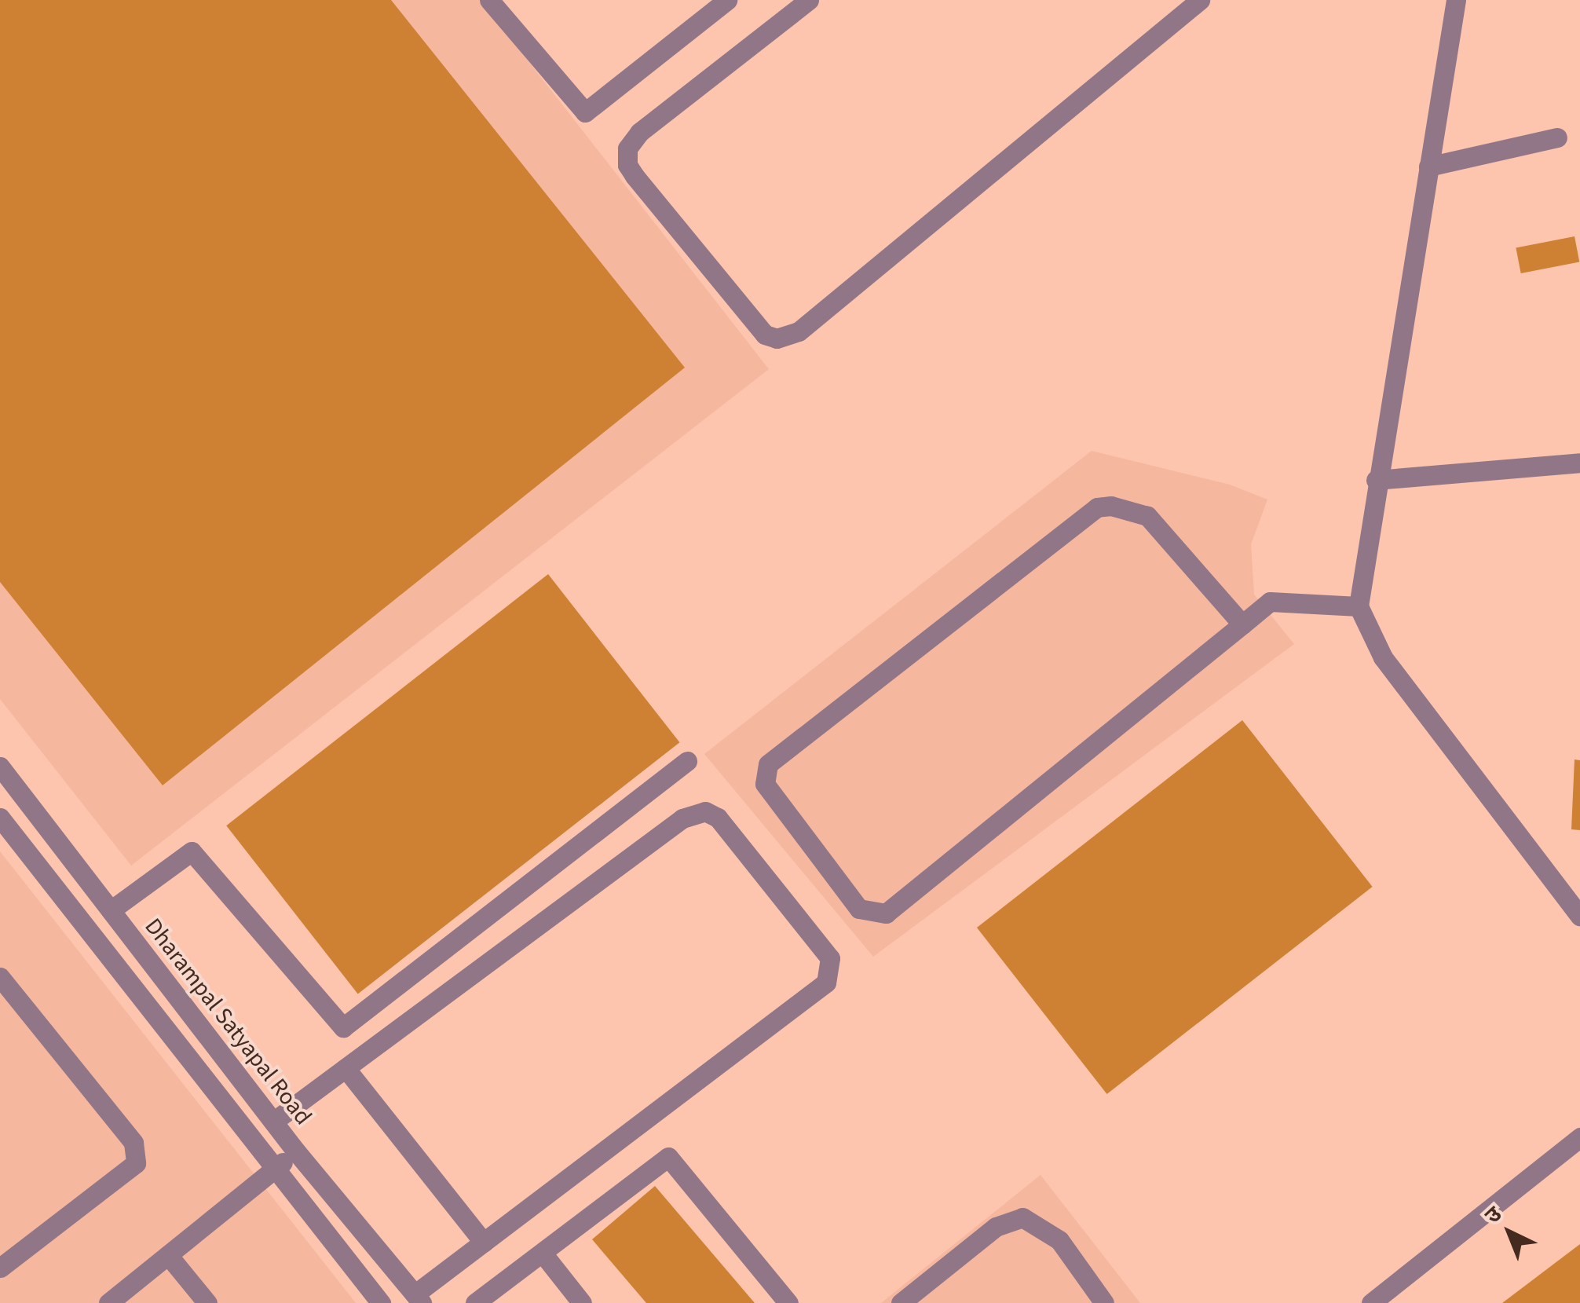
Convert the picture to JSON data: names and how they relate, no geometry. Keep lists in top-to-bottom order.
{
  "streets": {
    "street": ["Dharampal Satyapal Road"]
  },
  "north": "top left"
}
